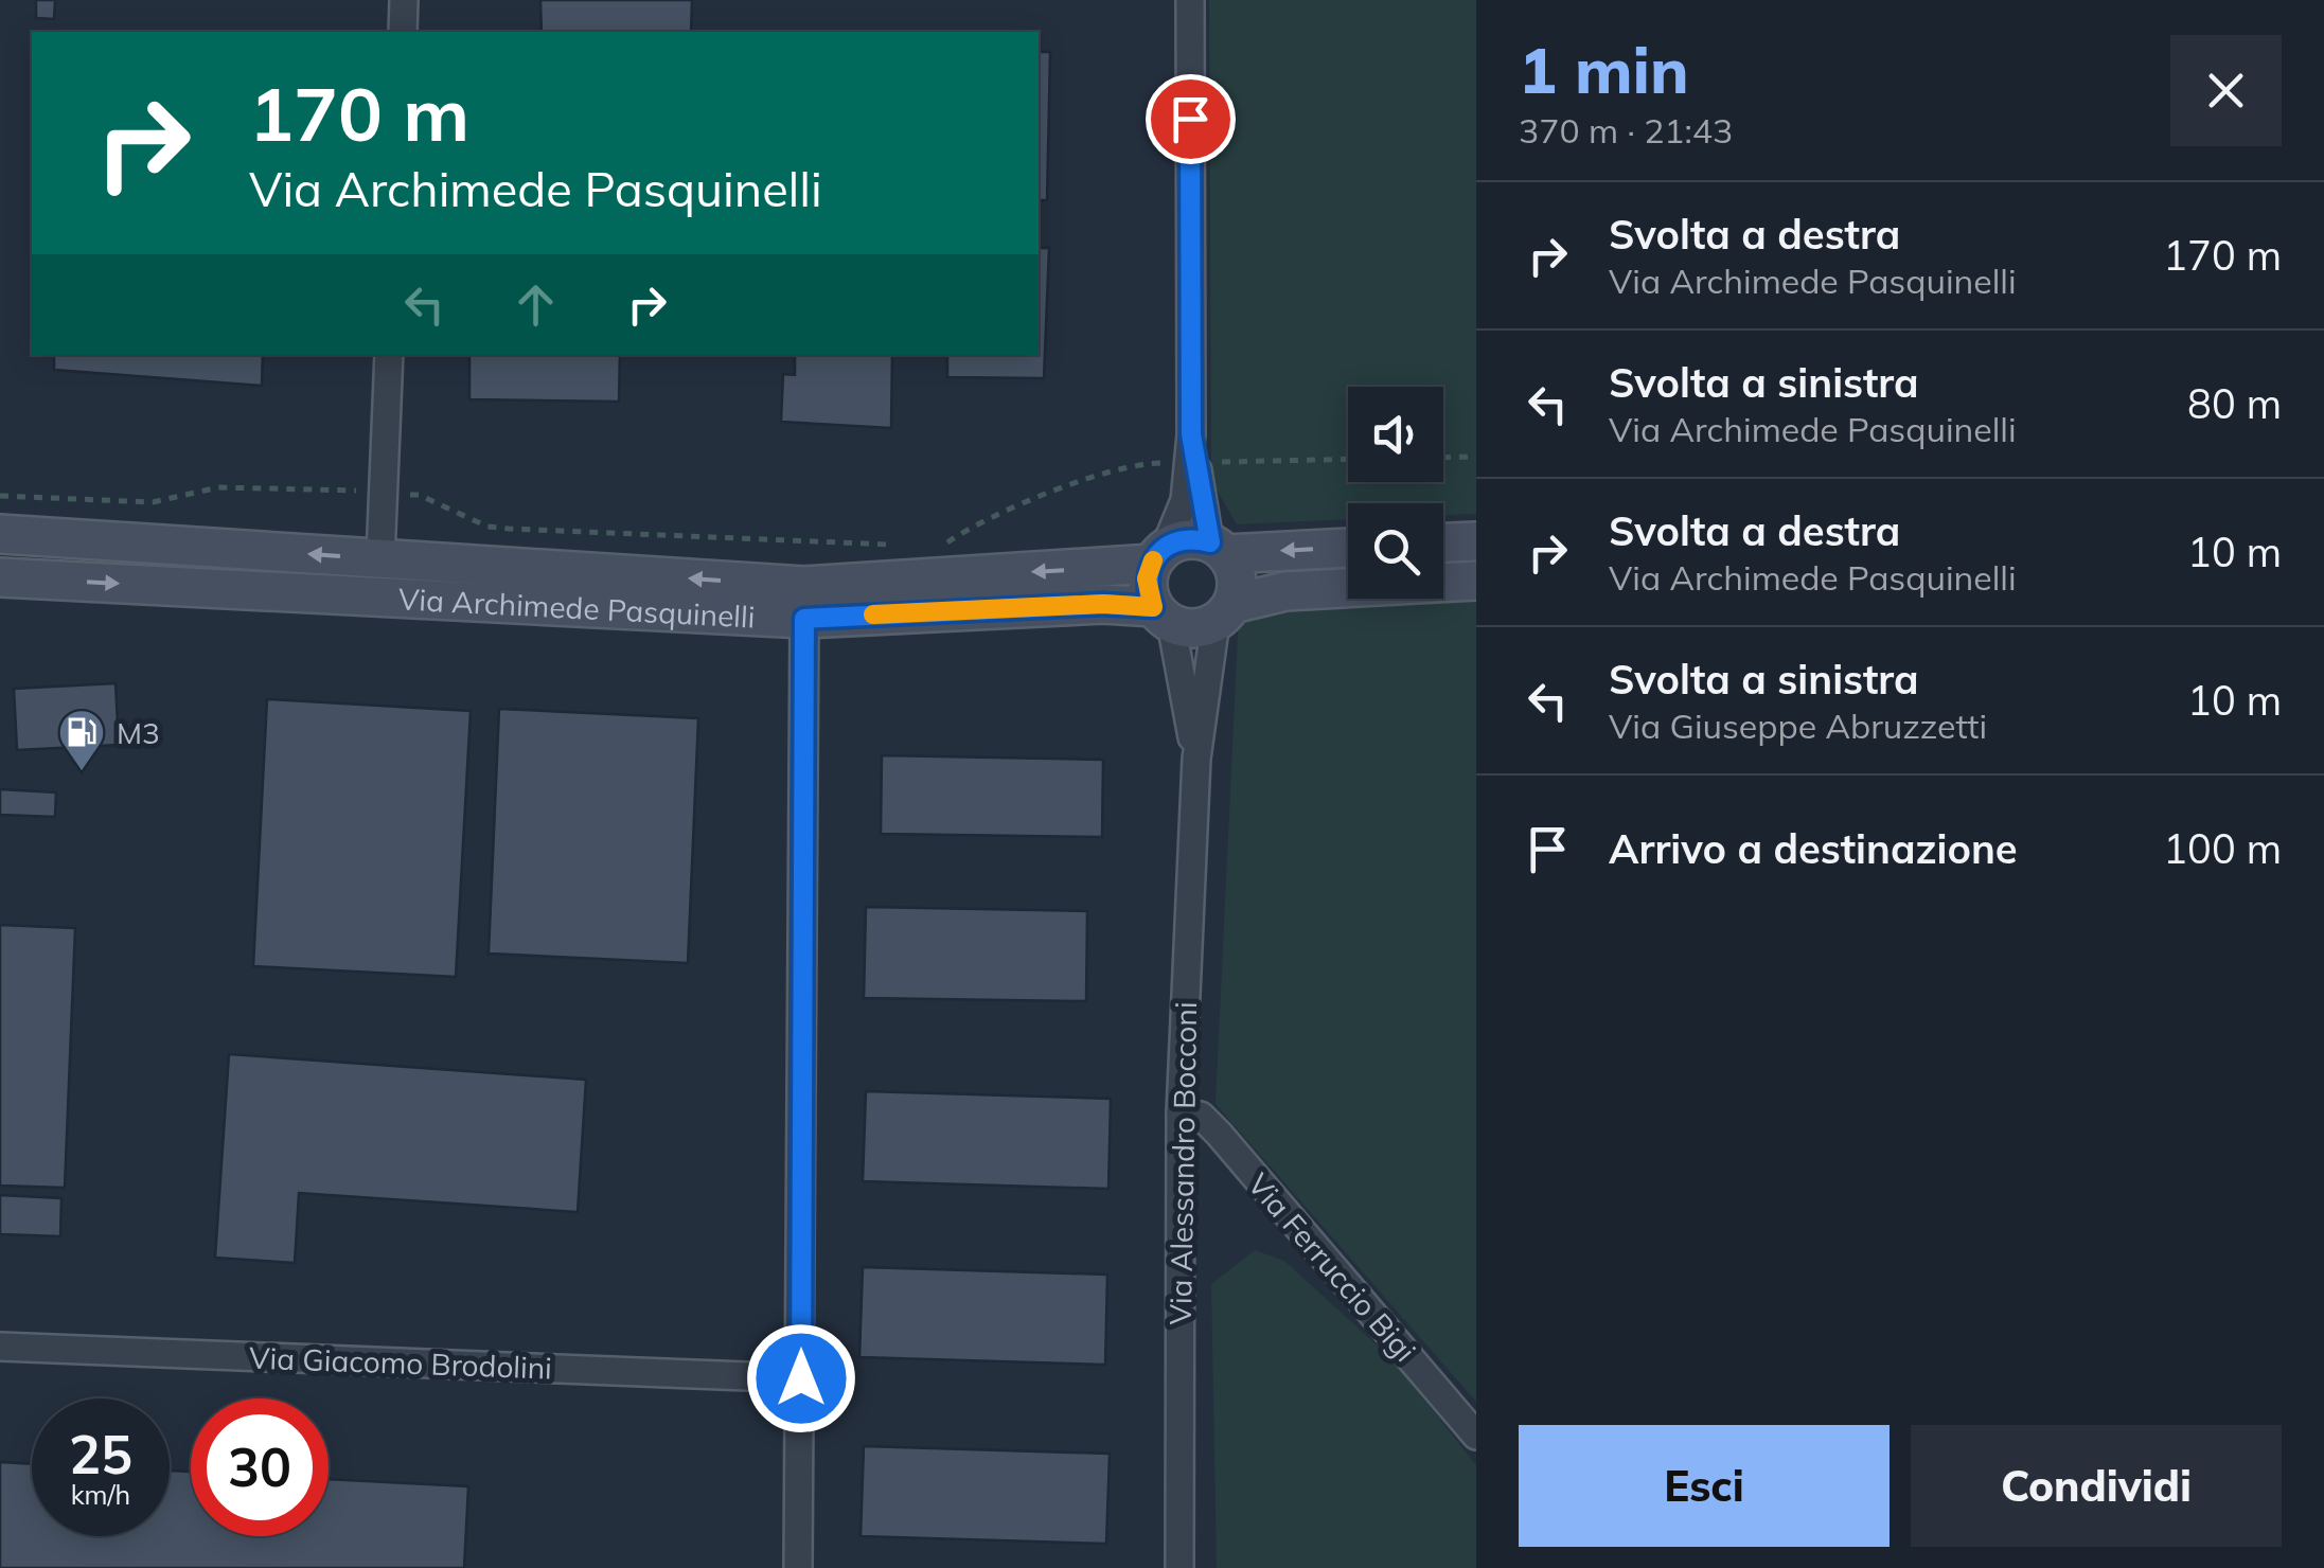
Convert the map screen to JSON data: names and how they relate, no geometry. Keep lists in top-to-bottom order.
{
  "streets": {
    "main road": ["Via Archimede Pasquinelli"],
    "street": ["Via Alessandro Bocconi", "Via Ferruccio Bigi", "Via Giacomo Brodolini"]
  },
  "crossings": [
    ["Via Archimede Pasquinelli", "Via Alessandro Bocconi"],
    ["Via Alessandro Bocconi", "Via Ferruccio Bigi"]
  ],
  "places": {
    "fuel station": ["M3"]
  },
  "page": {
    "heading": ["1 min", "370 m · 21:43"],
    "turn": ["170 m", "Via Archimede Pasquinelli"],
    "list": [
      {
        "name": "Svolta a destra",
        "note": "Via Archimede Pasquinelli",
        "value": "170 m"
      },
      {
        "name": "Svolta a sinistra",
        "note": "Via Archimede Pasquinelli",
        "value": "80 m"
      },
      {
        "name": "Svolta a destra",
        "note": "Via Archimede Pasquinelli",
        "value": "10 m"
      },
      {
        "name": "Svolta a sinistra",
        "note": "Via Giuseppe Abruzzetti",
        "value": "10 m"
      },
      {
        "name": "Arrivo a destinazione",
        "value": "100 m"
      }
    ],
    "speed": "25 km/h",
    "limit": "30",
    "buttons": ["Esci", "Condividi"]
  }
}
